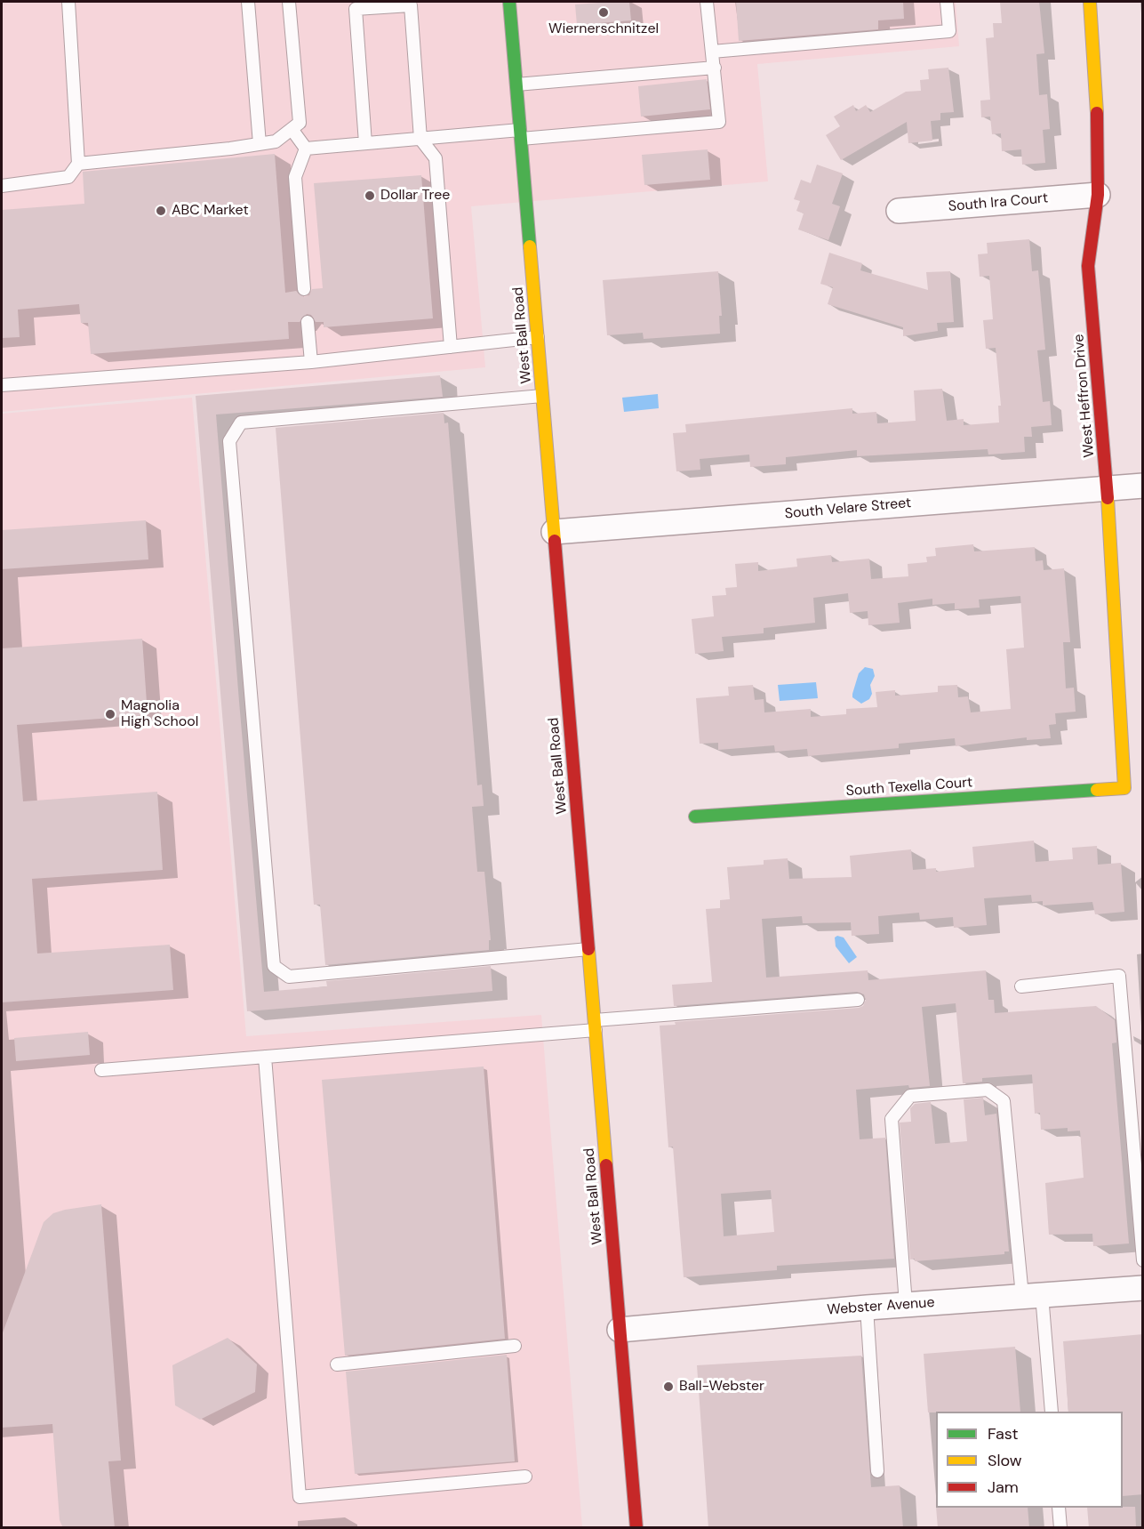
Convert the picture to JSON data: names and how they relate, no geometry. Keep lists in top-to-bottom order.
{
  "streets": {
    "main road": ["West Ball Road", "West Heffron Drive", "South Texella Court"],
    "street": ["South Ira Court", "South Velare Street", "Webster Avenue"]
  },
  "crossings": [
    ["South Ira Court", "West Heffron Drive"],
    ["West Ball Road", "South Velare Street"],
    ["West Ball Road", "Webster Avenue"],
    ["West Heffron Drive", "South Velare Street"],
    ["West Heffron Drive", "South Texella Court"]
  ],
  "places": [
    "Wiernerschnitzel",
    "Dollar Tree",
    "ABC Market",
    "Magnolia High School",
    "Ball-Webster"
  ],
  "legend": ["Fast", "Slow", "Jam"]
}
